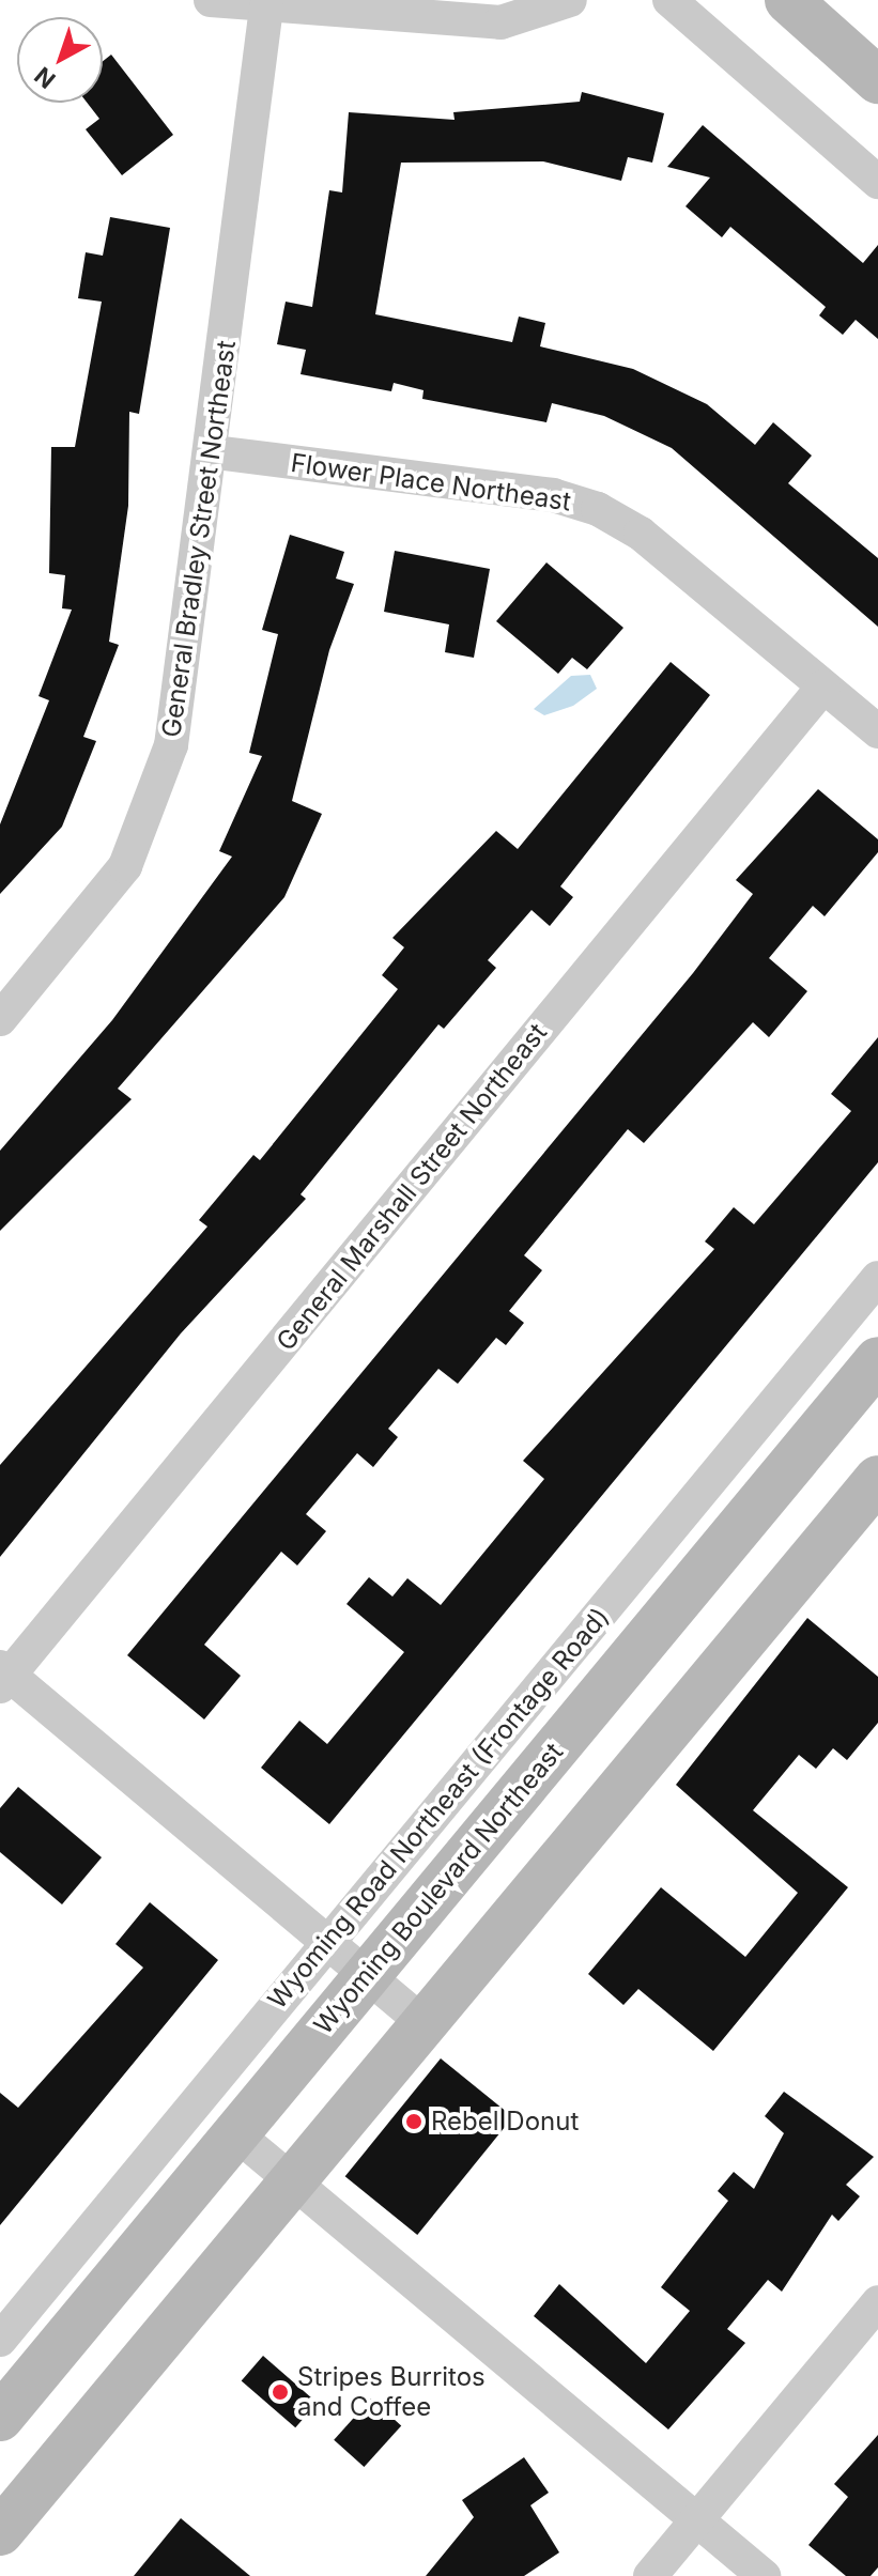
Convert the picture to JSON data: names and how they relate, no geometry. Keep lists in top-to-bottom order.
{
  "streets": {
    "main road": ["Wyoming Boulevard Northeast"],
    "street": [
      "Flower Place Northeast",
      "General Bradley Street Northeast",
      "General Marshall Street Northeast",
      "Wyoming Road Northeast (Frontage Road)"
    ]
  },
  "crossings": [
    ["Flower Place Northeast", "General Bradley Street Northeast"],
    ["Flower Place Northeast", "General Marshall Street Northeast"]
  ],
  "places": ["Rebel Donut", "Stripes Burritos and Coffee"],
  "north": "bottom left"
}
